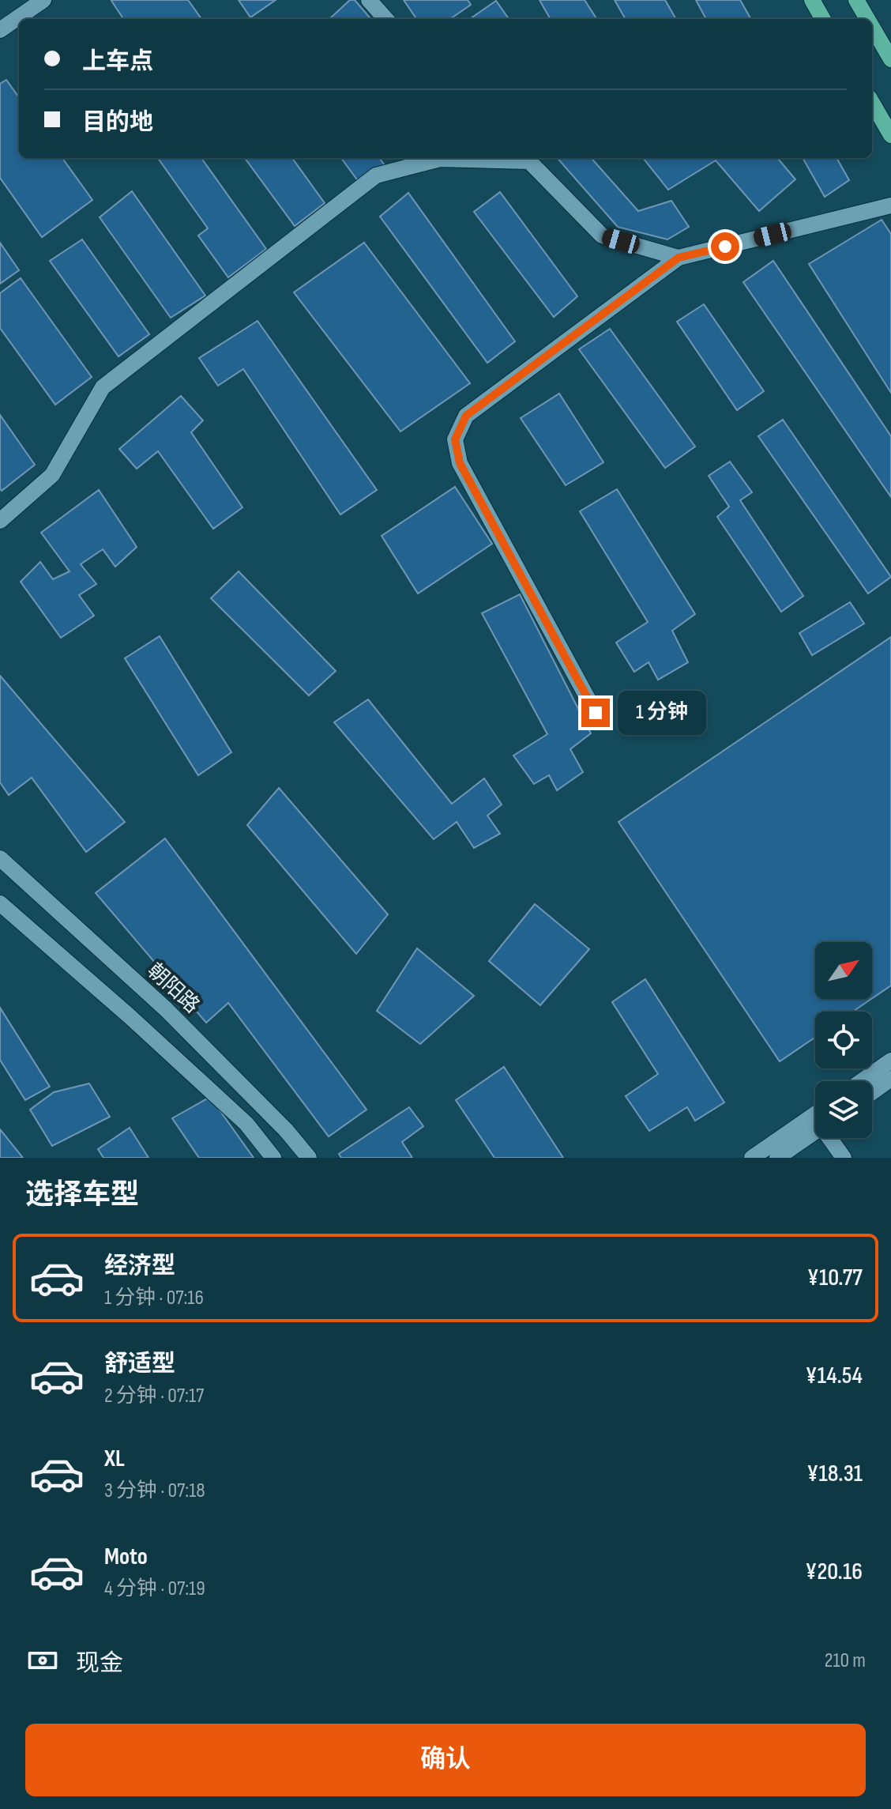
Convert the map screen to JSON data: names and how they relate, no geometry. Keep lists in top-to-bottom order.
{
  "streets": {
    "street": ["朝阳路"]
  },
  "north": "top right",
  "page": {
    "banner": ["上车点", "目的地"],
    "bubble": "1 分钟",
    "heading": "选择车型",
    "list": [
      {
        "name": "经济型",
        "note": "1 分钟 · 07:16",
        "value": "¥10.77"
      },
      {
        "name": "舒适型",
        "note": "2 分钟 · 07:17",
        "value": "¥14.54"
      },
      {
        "name": "XL",
        "note": "3 分钟 · 07:18",
        "value": "¥18.31"
      },
      {
        "name": "Moto",
        "note": "4 分钟 · 07:19",
        "value": "¥20.16"
      }
    ],
    "pay": ["现金", "210 m"],
    "buttons": "确认"
  }
}
